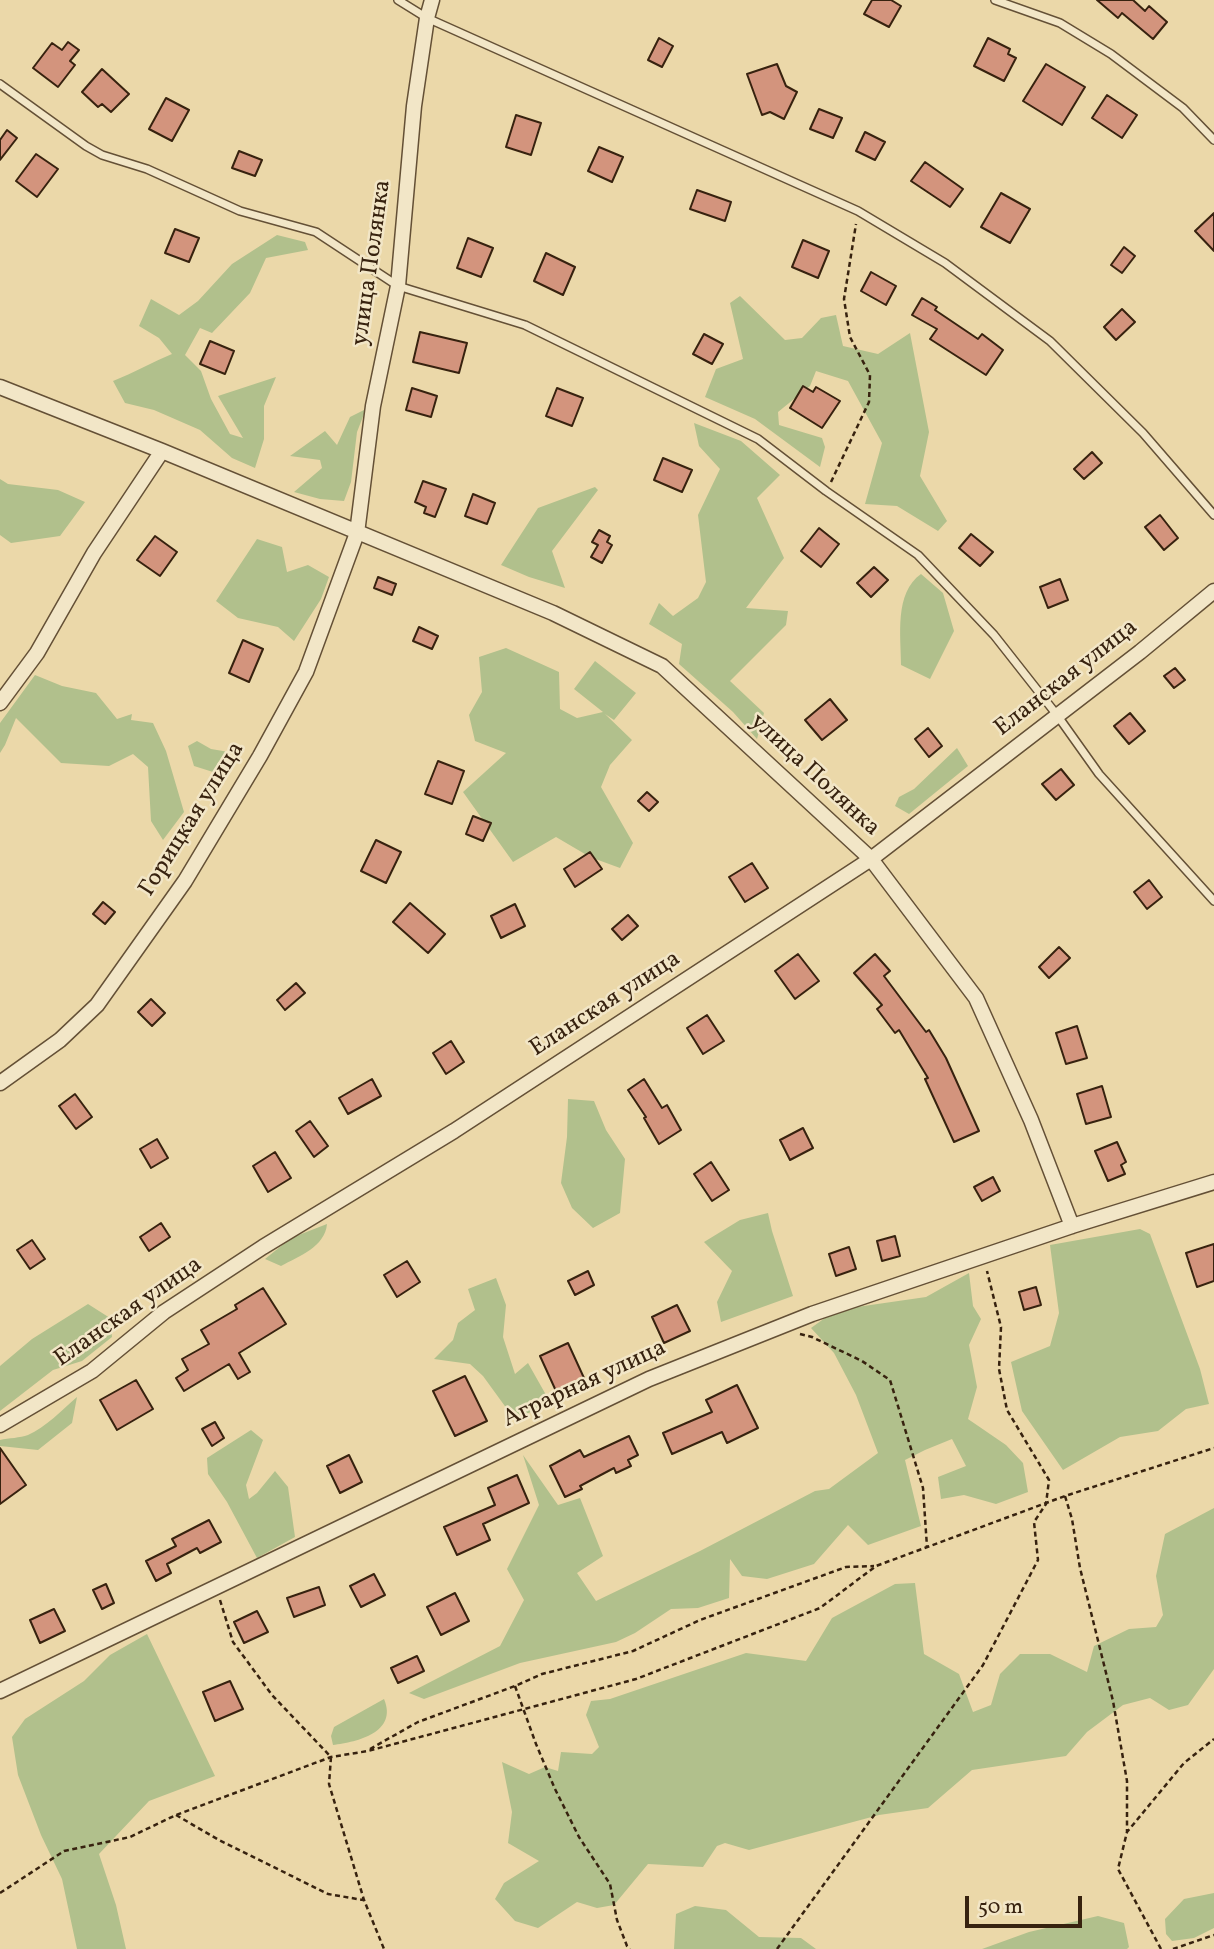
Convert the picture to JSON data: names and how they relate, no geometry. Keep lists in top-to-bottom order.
{
  "streets": {
    "street": [
      "улица Полянка",
      "Еланская улица",
      "Горицкая улица",
      "Аграрная улица"
    ]
  },
  "crossings": [
    ["улица Полянка", "Еланская улица"],
    ["улица Полянка", "Горицкая улица"],
    ["улица Полянка", "Аграрная улица"]
  ],
  "scale_bar": "50 m"
}
